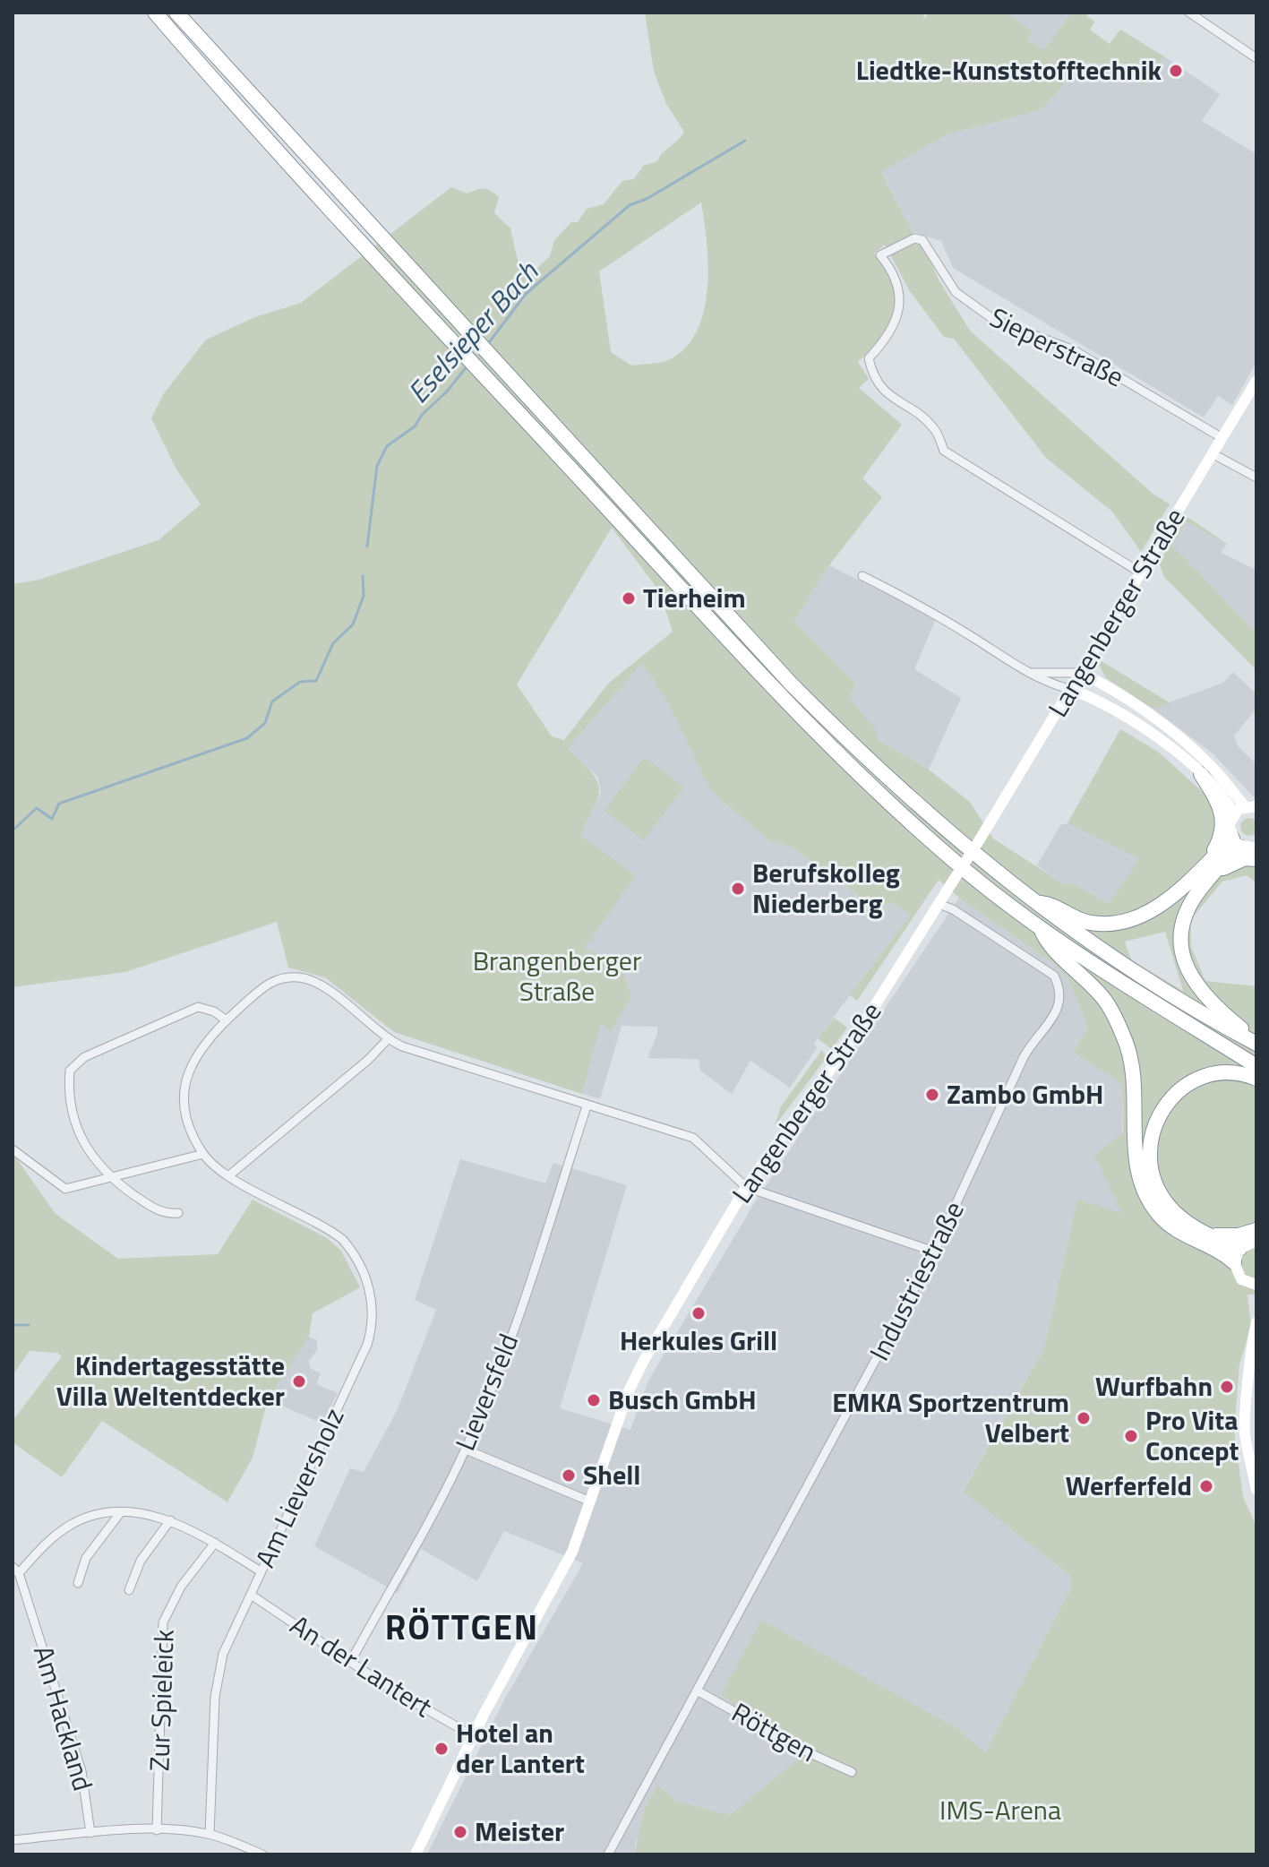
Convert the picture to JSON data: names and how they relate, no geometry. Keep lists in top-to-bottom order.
{
  "streets": {
    "main road": ["Langenberger Straße"],
    "street": [
      "Sieperstraße",
      "Industriestraße",
      "Lieversfeld",
      "Am Lieversholz",
      "An der Lantert",
      "Zur Spieleick",
      "Am Hackland",
      "Röttgen"
    ]
  },
  "crossings": [
    ["Sieperstraße", "Langenberger Straße"],
    ["Langenberger Straße", "Industriestraße"],
    ["Langenberger Straße", "An der Lantert"],
    ["Industriestraße", "Röttgen"],
    ["Lieversfeld", "An der Lantert"],
    ["Am Lieversholz", "An der Lantert"]
  ],
  "districts": ["RÖTTGEN"],
  "water": ["Eselsieper Bach"],
  "parks": ["Brangenberger Straße", "IMS-Arena"],
  "places": [
    "Liedtke-Kunststofftechnik",
    "Tierheim",
    "Berufskolleg Niederberg",
    "Zambo GmbH",
    "Herkules Grill",
    "Kindertagesstätte Villa Weltentdecker",
    "Wurfbahn",
    "Busch GmbH",
    "EMKA Sportzentrum Velbert",
    "Pro Vita Concept",
    "Shell",
    "Werferfeld",
    "Hotel an der Lantert",
    "Meister"
  ]
}
